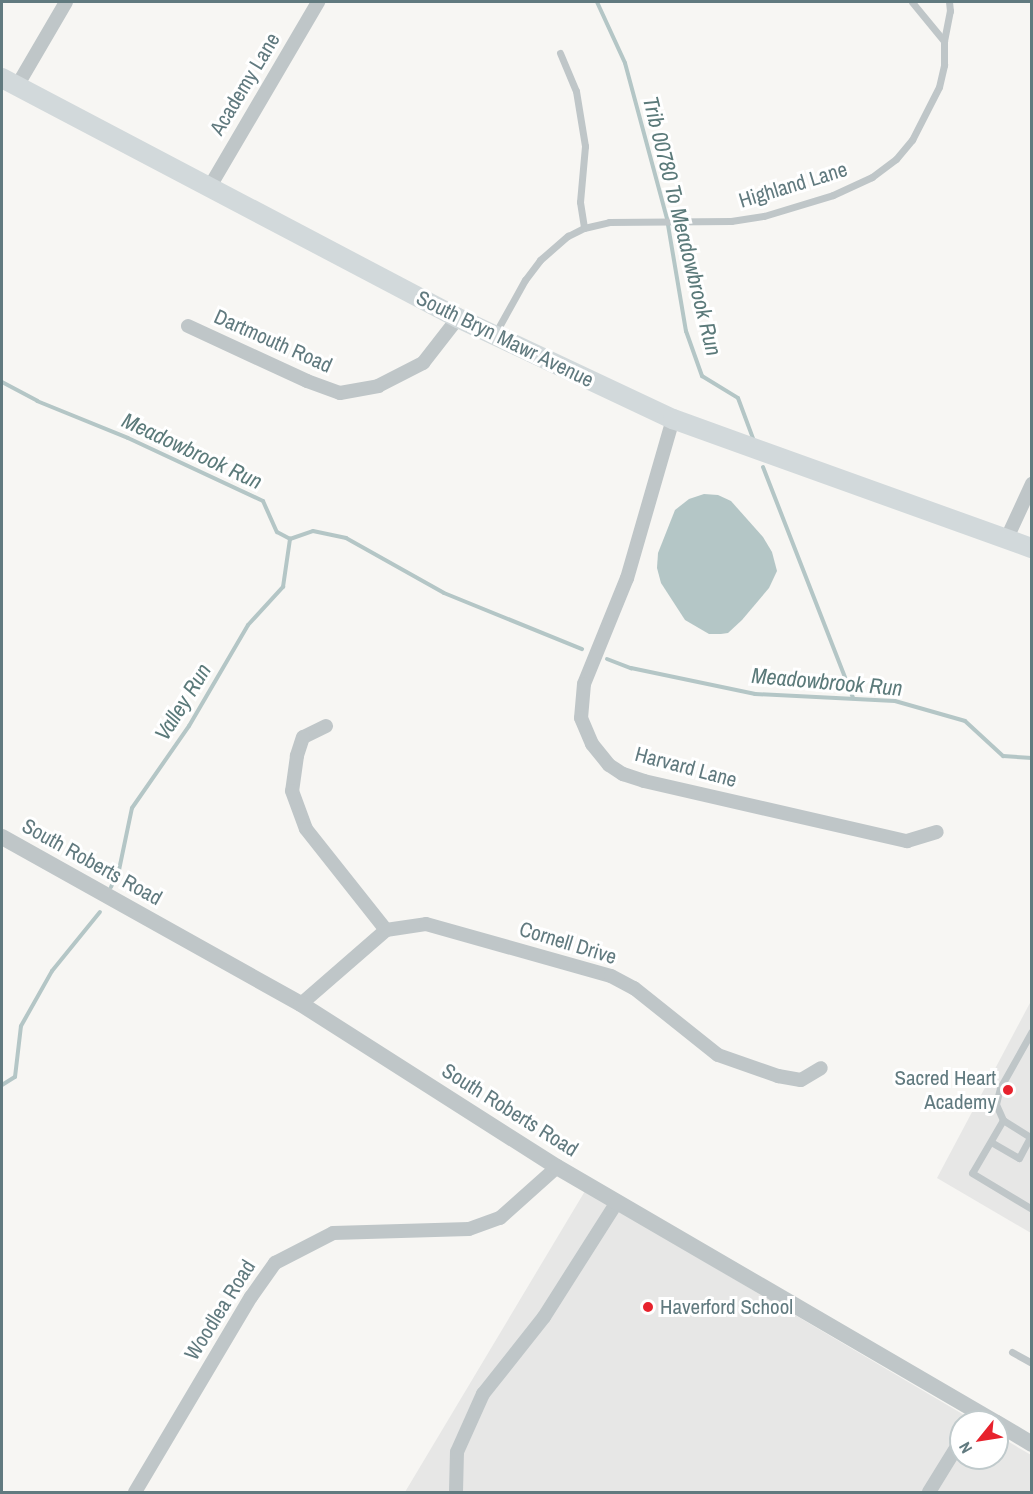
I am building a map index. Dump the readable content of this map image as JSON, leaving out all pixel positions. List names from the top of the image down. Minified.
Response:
{"streets":{"main road":["South Bryn Mawr Avenue"],"street":["Academy Lane","Dartmouth Road","Harvard Lane","South Roberts Road","Cornell Drive","Woodlea Road"],"lane":["Highland Lane"]},"crossings":[["Academy Lane","South Bryn Mawr Avenue"],["Highland Lane","South Bryn Mawr Avenue"],["South Bryn Mawr Avenue","Dartmouth Road"],["South Bryn Mawr Avenue","Harvard Lane"],["South Roberts Road","Woodlea Road"]],"water":["Trib 00780 To Meadowbrook Run","Meadowbrook Run","Valley Run"],"places":["Sacred Heart Academy","Haverford School"],"north":"bottom left"}
